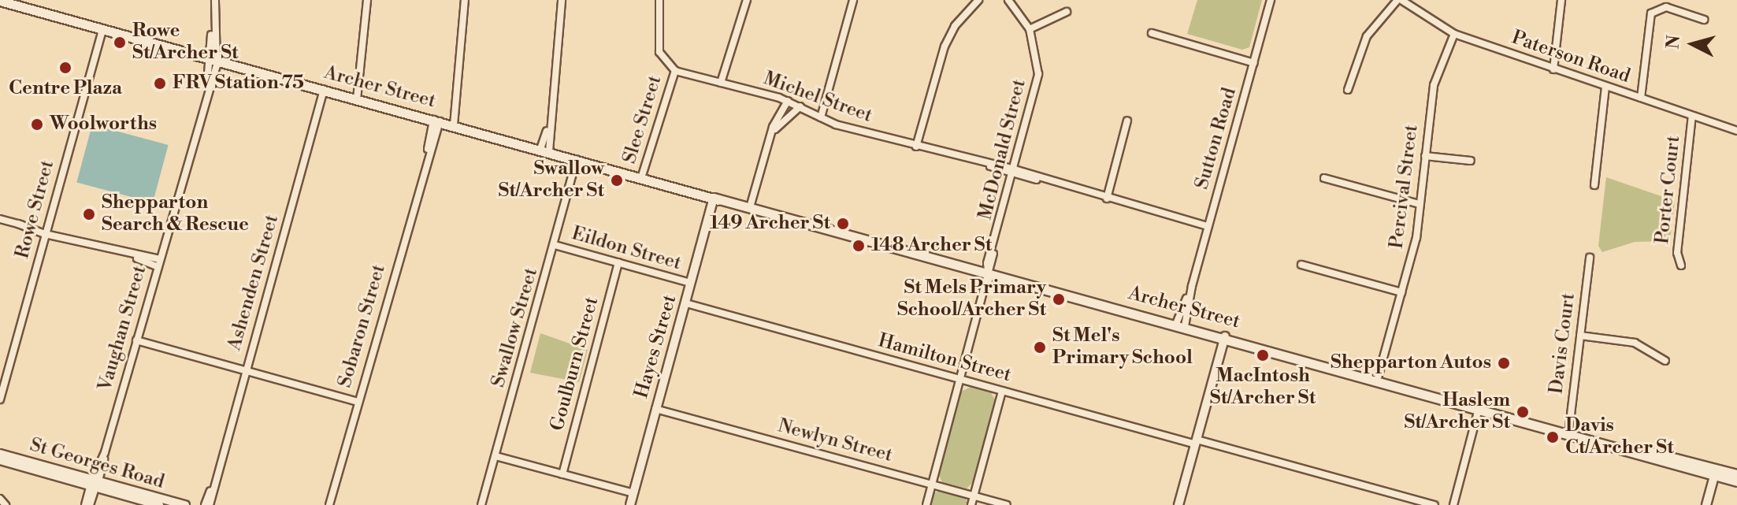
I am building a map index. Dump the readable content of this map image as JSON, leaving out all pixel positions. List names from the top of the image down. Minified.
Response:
{"streets":{"main road":["Archer Street"],"street":["Paterson Road","Michel Street","Slee Street","Sutton Road","McDonald Street","Percival Street","Porter Court","Rowe Street","Eildon Street","Ashenden Street","Sobaron Street","Swallow Street","Vaughan Street","Davis Court","Hayes Street","Hamilton Street","Goulburn Street","Newlyn Street","St Georges Road"]},"crossings":[["Paterson Road","Percival Street"],["Paterson Road","Porter Court"],["Archer Street","Slee Street"],["Archer Street","Sutton Road"],["Archer Street","McDonald Street"],["Archer Street","Percival Street"],["Archer Street","Rowe Street"],["Archer Street","Ashenden Street"],["Archer Street","Sobaron Street"],["Archer Street","Swallow Street"],["Archer Street","Vaughan Street"],["Archer Street","Davis Court"],["Archer Street","Hayes Street"],["Michel Street","Slee Street"],["Michel Street","Sutton Road"],["Michel Street","McDonald Street"],["McDonald Street","Hamilton Street"],["McDonald Street","Newlyn Street"],["Eildon Street","Swallow Street"],["Eildon Street","Hayes Street"],["Eildon Street","Goulburn Street"],["Vaughan Street","St Georges Road"],["Hayes Street","Hamilton Street"],["Hayes Street","Newlyn Street"]],"places":["Rowe St/Archer St","Centre Plaza","FRV Station 75","Woolworths","Swallow St/Archer St","Shepparton Search & Rescue","149 Archer St","148 Archer St","St Mels Primary School/Archer St","St Mel's Primary School","MacIntosh St/Archer St","Shepparton Autos","Haslem St/Archer St","Davis Ct/Archer St"],"north":"left"}
